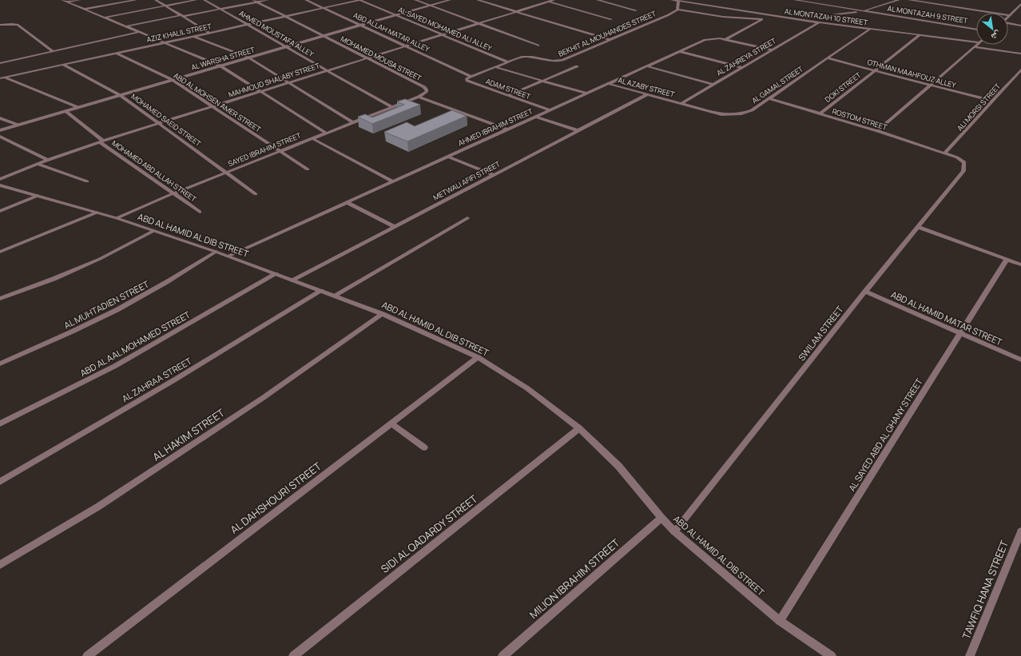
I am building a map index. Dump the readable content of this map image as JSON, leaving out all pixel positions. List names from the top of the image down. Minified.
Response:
{"streets":{"street":["AL MONTAZAH 9 STREET","AL MONTAZAH 10 STREET","AL SAYED MOHAMED ALI ALLEY","ABD ALLAH MATAR ALLEY","AZIZ KHALIL STREET","AHMED MOUSTAFA ALLEY","BEKHIT AL MOUHANDES STREET","AL ZAHREYA STREET","AL WARSHA STREET","MOHAMED MOUSA STREET","OTHMAN MAAHFOUZ ALLEY","MAHMOUD SHALABY STREET","AL GAMAL STREET","AL AZABY STREET","DOKI STREET","ADAM STREET","ABD AL MOHSEN AMER STREET","ALI MORSI STREET","ROSTOM STREET","MOHAMED SAEID STREET","AHMED IBRAHIM STREET","SAYED IBRAHIM STREET","MOHAMED ABD ALLAH STREET","METWALI AFIFI STREET","ABD AL HAMID AL DIB STREET","AL MUHTADIEN STREET","ABD AL HAMID MATAR STREET","SWILAM STREET","ABD AL AAL MOHAMED STREET","AL ZAHRAA STREET","AL HAKIM STREET","AL SAYED ABD AL GHANY STREET","AL DAHSHOURI STREET","SIDI AL QADARDY STREET","MILION IBRAHIM STREET","TAWFIQ HANA STREET"]},"crossings":[["AL MONTAZAH 10 STREET","AL ZAHREYA STREET"],["AL MONTAZAH 10 STREET","AL GAMAL STREET"],["AL MONTAZAH 10 STREET","DOKI STREET"],["AL SAYED MOHAMED ALI ALLEY","AZIZ KHALIL STREET"],["AL SAYED MOHAMED ALI ALLEY","BEKHIT AL MOUHANDES STREET"],["AL SAYED MOHAMED ALI ALLEY","AL WARSHA STREET"],["AL SAYED MOHAMED ALI ALLEY","MAHMOUD SHALABY STREET"],["ABD ALLAH MATAR ALLEY","AZIZ KHALIL STREET"],["ABD ALLAH MATAR ALLEY","AL WARSHA STREET"],["ABD ALLAH MATAR ALLEY","MAHMOUD SHALABY STREET"],["ABD ALLAH MATAR ALLEY","ADAM STREET"],["AZIZ KHALIL STREET","AHMED MOUSTAFA ALLEY"],["AZIZ KHALIL STREET","MOHAMED MOUSA STREET"],["AZIZ KHALIL STREET","ABD AL MOHSEN AMER STREET"],["AZIZ KHALIL STREET","MOHAMED SAEID STREET"],["AHMED MOUSTAFA ALLEY","AL WARSHA STREET"],["AHMED MOUSTAFA ALLEY","MAHMOUD SHALABY STREET"],["AHMED MOUSTAFA ALLEY","SAYED IBRAHIM STREET"],["AL ZAHREYA STREET","AL GAMAL STREET"],["AL ZAHREYA STREET","AL AZABY STREET"],["AL ZAHREYA STREET","AHMED IBRAHIM STREET"],["AL WARSHA STREET","MOHAMED MOUSA STREET"],["AL WARSHA STREET","ABD AL MOHSEN AMER STREET"],["AL WARSHA STREET","MOHAMED SAEID STREET"],["AL WARSHA STREET","MOHAMED ABD ALLAH STREET"],["MOHAMED MOUSA STREET","MAHMOUD SHALABY STREET"],["MOHAMED MOUSA STREET","SAYED IBRAHIM STREET"],["OTHMAN MAAHFOUZ ALLEY","AL GAMAL STREET"],["OTHMAN MAAHFOUZ ALLEY","DOKI STREET"],["OTHMAN MAAHFOUZ ALLEY","ALI MORSI STREET"],["MAHMOUD SHALABY STREET","ABD AL MOHSEN AMER STREET"],["MAHMOUD SHALABY STREET","MOHAMED SAEID STREET"],["MAHMOUD SHALABY STREET","MOHAMED ABD ALLAH STREET"],["AL GAMAL STREET","AL AZABY STREET"],["AL GAMAL STREET","ROSTOM STREET"],["AL AZABY STREET","AHMED IBRAHIM STREET"],["AL AZABY STREET","METWALI AFIFI STREET"],["DOKI STREET","ROSTOM STREET"],["ADAM STREET","AHMED IBRAHIM STREET"],["ABD AL MOHSEN AMER STREET","SAYED IBRAHIM STREET"],["ALI MORSI STREET","ROSTOM STREET"],["ALI MORSI STREET","SWILAM STREET"],["ROSTOM STREET","SWILAM STREET"],["MOHAMED SAEID STREET","SAYED IBRAHIM STREET"],["AHMED IBRAHIM STREET","ABD AL HAMID AL DIB STREET"],["SAYED IBRAHIM STREET","MOHAMED ABD ALLAH STREET"],["SAYED IBRAHIM STREET","ABD AL HAMID AL DIB STREET"],["METWALI AFIFI STREET","ABD AL HAMID AL DIB STREET"],["ABD AL HAMID AL DIB STREET","AL MUHTADIEN STREET"],["ABD AL HAMID AL DIB STREET","SWILAM STREET"],["ABD AL HAMID AL DIB STREET","ABD AL AAL MOHAMED STREET"],["ABD AL HAMID AL DIB STREET","AL ZAHRAA STREET"],["ABD AL HAMID AL DIB STREET","AL HAKIM STREET"],["ABD AL HAMID AL DIB STREET","AL SAYED ABD AL GHANY STREET"],["ABD AL HAMID AL DIB STREET","AL DAHSHOURI STREET"],["ABD AL HAMID AL DIB STREET","SIDI AL QADARDY STREET"],["ABD AL HAMID AL DIB STREET","MILION IBRAHIM STREET"],["ABD AL HAMID MATAR STREET","SWILAM STREET"],["ABD AL HAMID MATAR STREET","AL SAYED ABD AL GHANY STREET"]],"north":"bottom right"}
